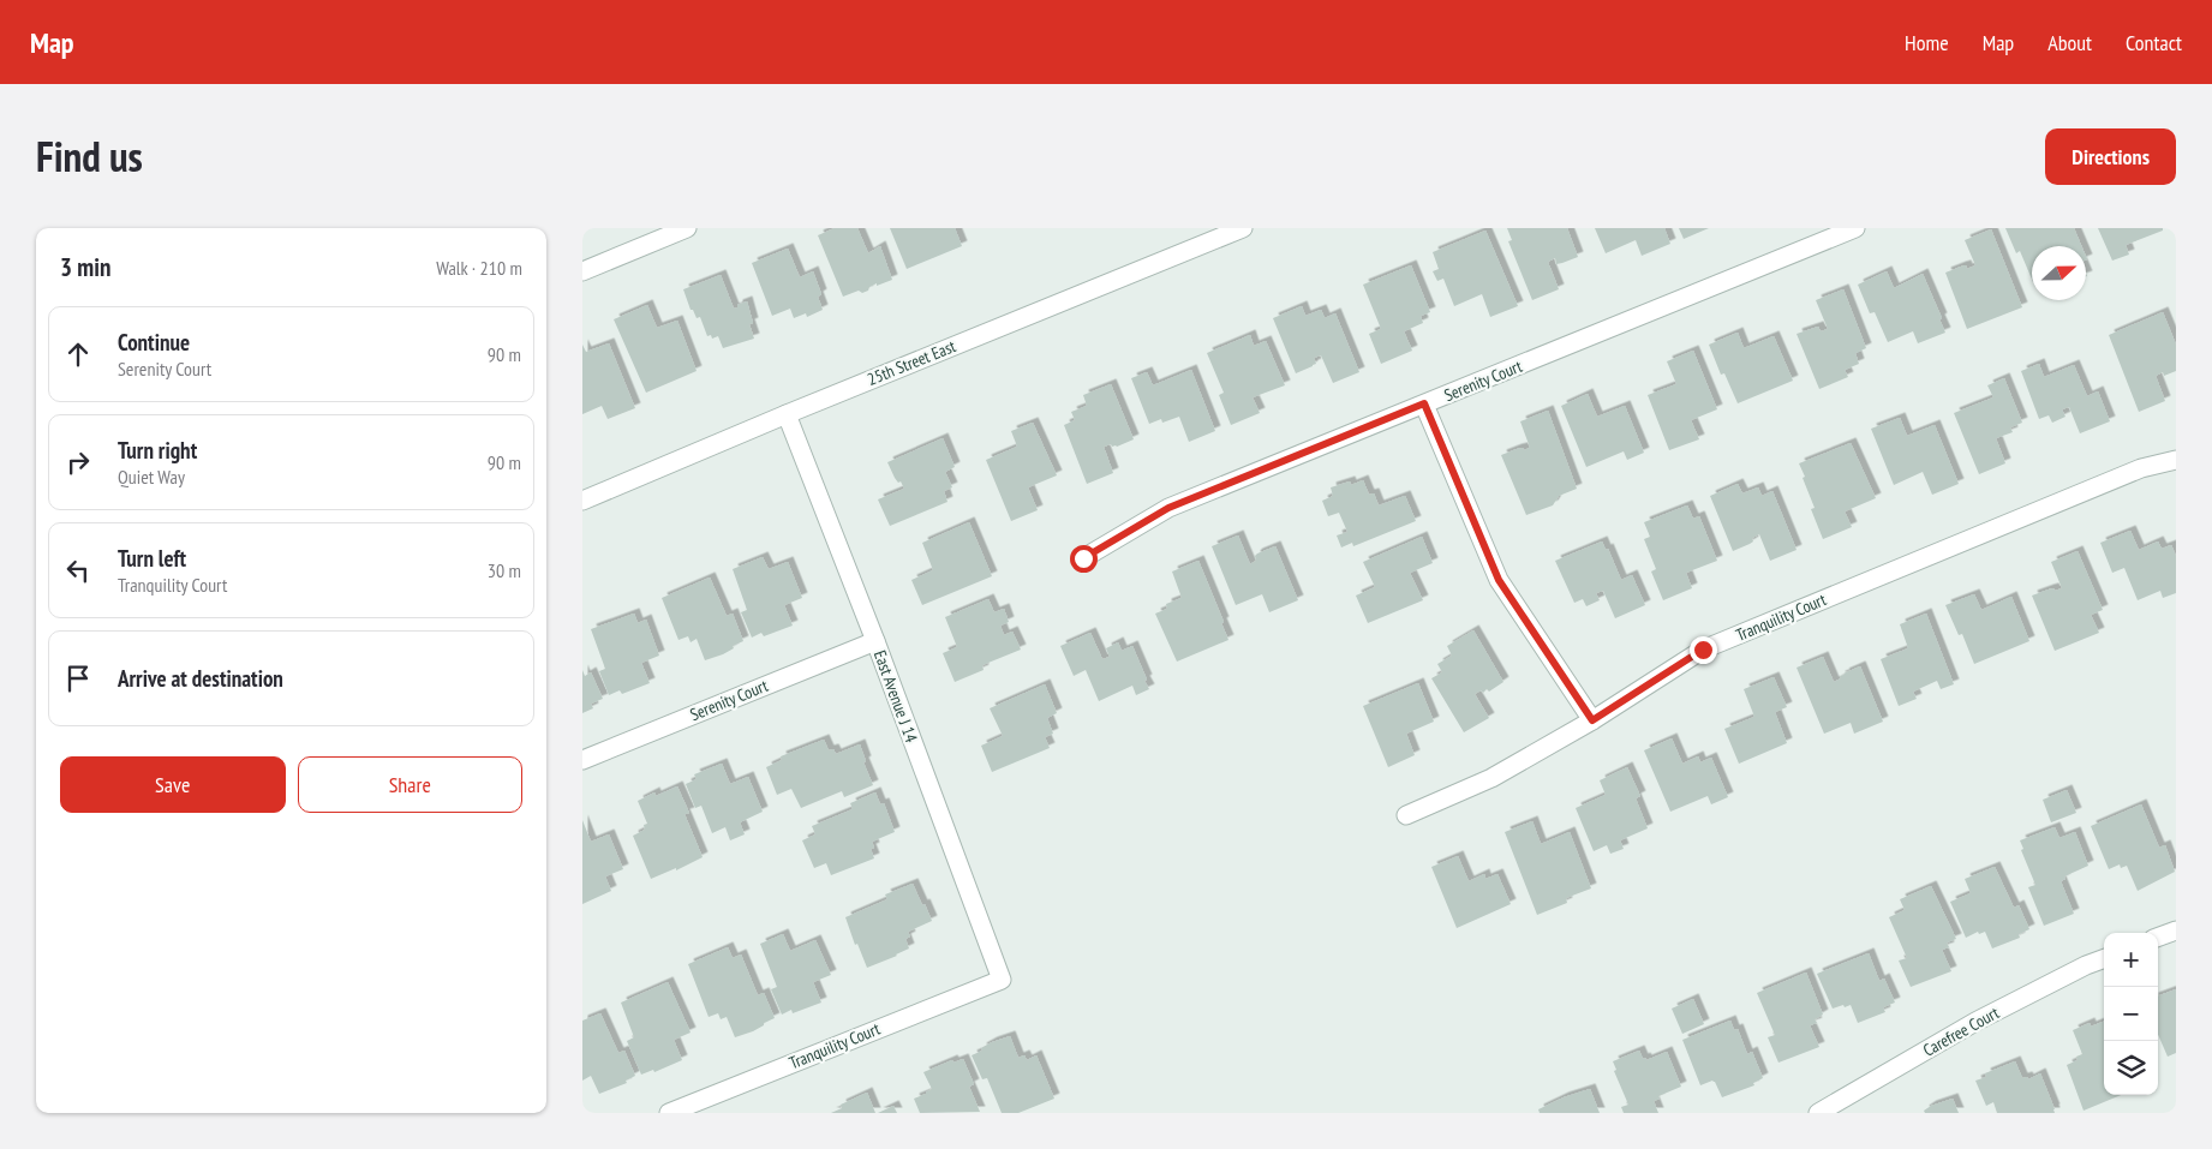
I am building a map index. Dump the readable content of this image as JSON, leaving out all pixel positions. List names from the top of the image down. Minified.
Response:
{"streets":{"street":["25th Street East","Serenity Court","Tranquility Court","East Avenue J 14","Carefree Court"]},"crossings":[["25th Street East","East Avenue J 14"],["Serenity Court","East Avenue J 14"],["Tranquility Court","East Avenue J 14"]],"north":"right","page":{"header":"Map","nav":["Home","Map","About","Contact"],"title":"Find us","buttons":["Directions",["Save","Share"]],"heading":["3 min","Walk · 210 m"],"list":[["Continue","Serenity Court","90 m"],["Turn right","Quiet Way","90 m"],["Turn left","Tranquility Court","30 m"],"Arrive at destination"],"map_buttons":["+","−"]}}
